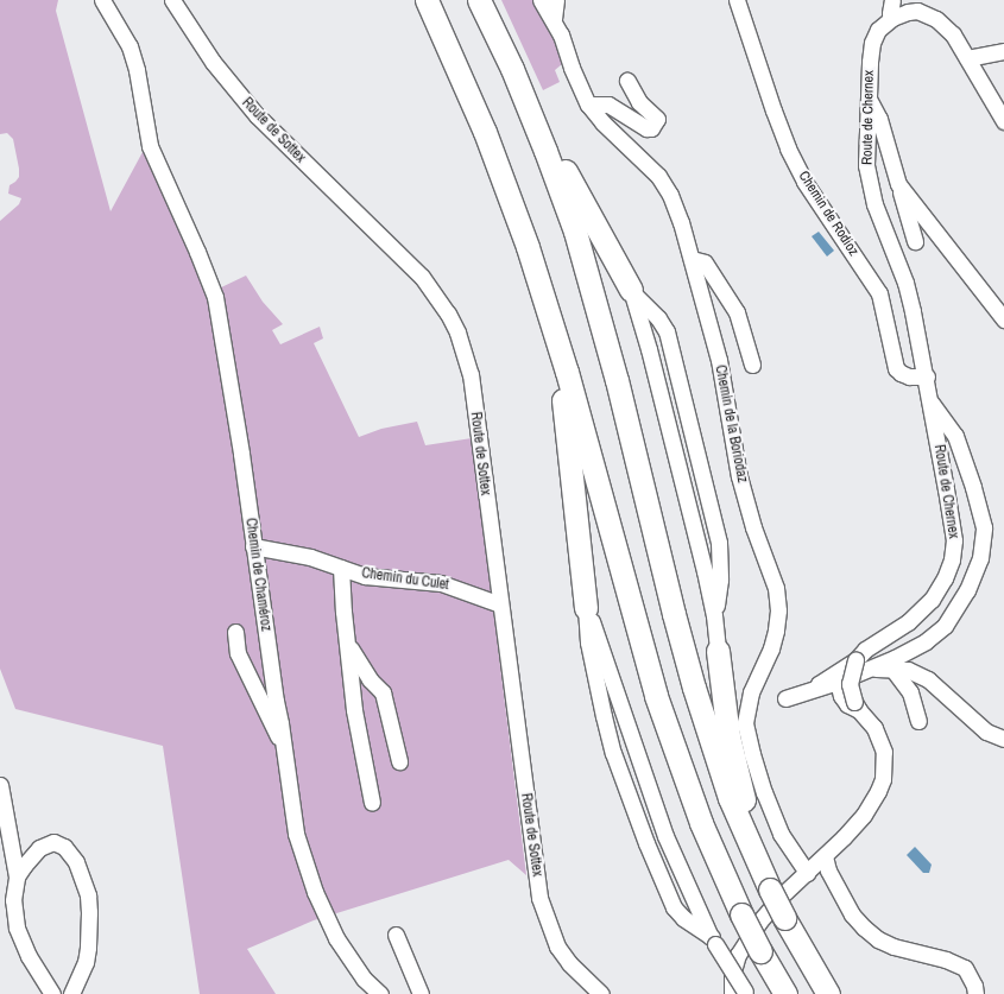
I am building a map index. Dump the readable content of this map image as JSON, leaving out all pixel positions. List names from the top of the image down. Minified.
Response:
{"streets":{"street":["Route de Chernex","Route de Sottex","Chemin de Rodioz","Chemin de la Boriodaz","Chemin de Chaméroz","Chemin du Culet"]},"crossings":[["Route de Chernex","Chemin de Rodioz"],["Route de Sottex","Chemin du Culet"],["Chemin de Chaméroz","Chemin du Culet"]]}
